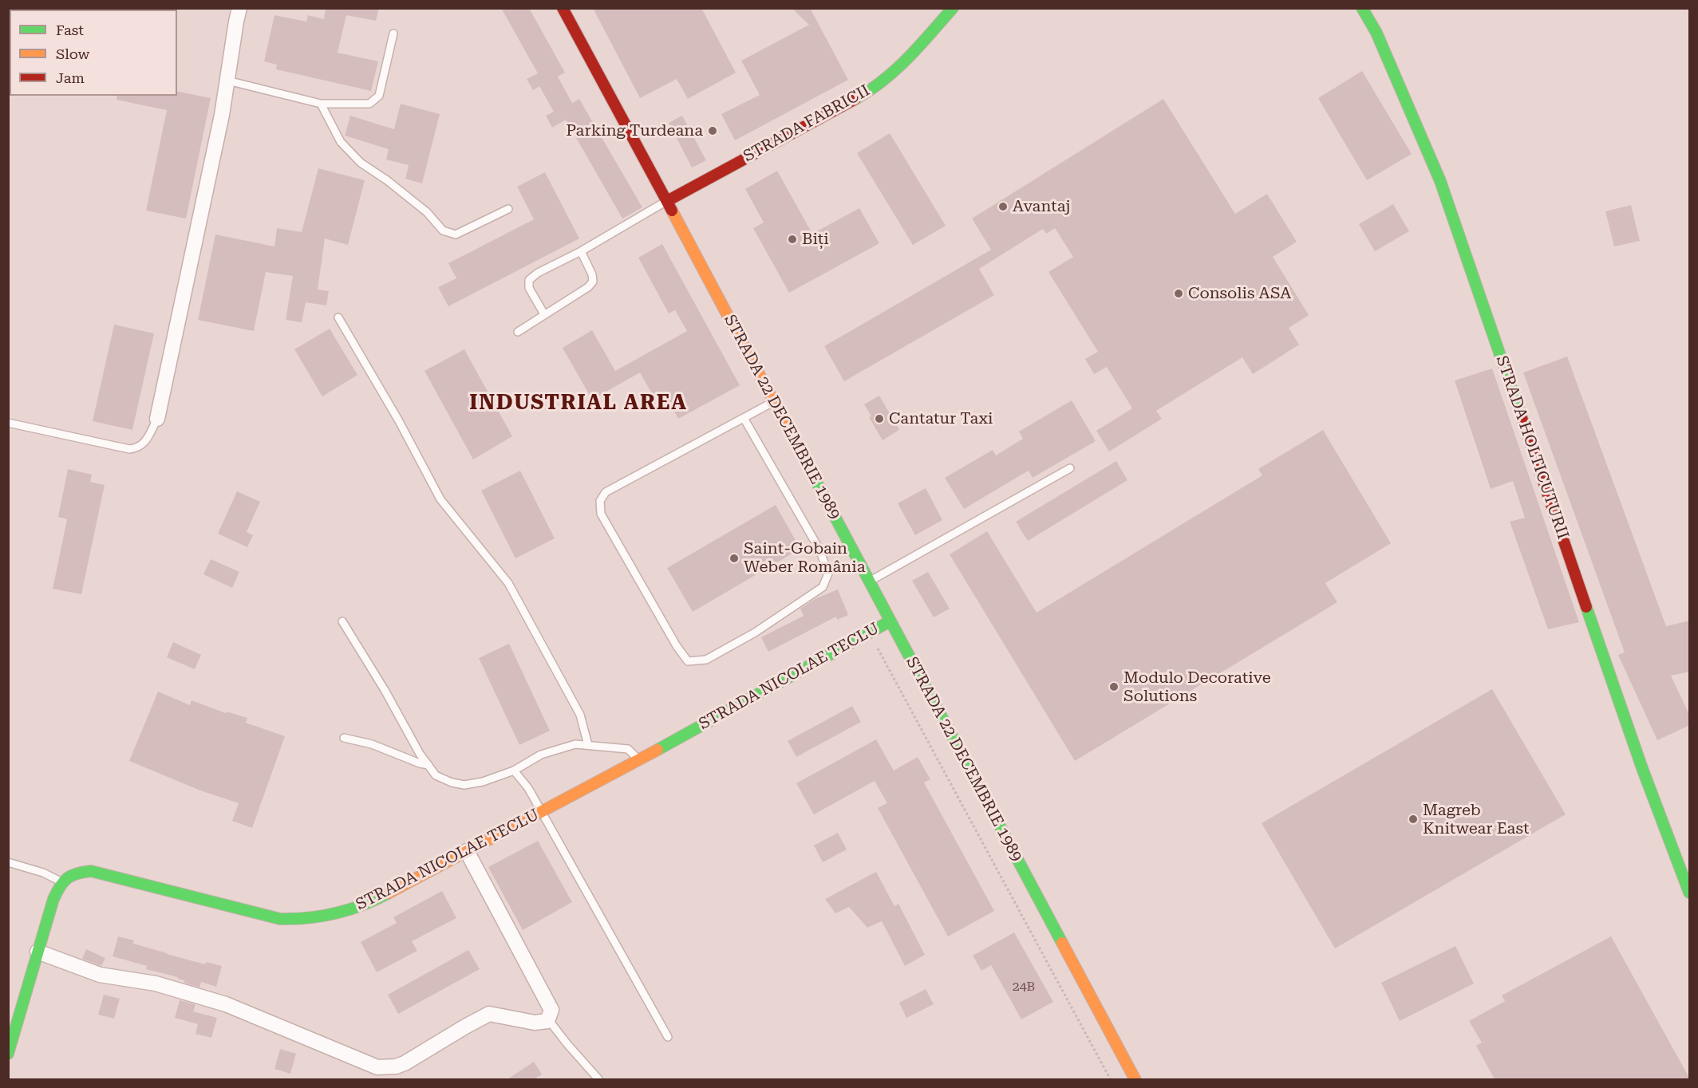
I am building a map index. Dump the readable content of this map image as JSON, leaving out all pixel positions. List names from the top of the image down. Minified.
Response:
{"streets":{"street":["STRADA FABRICII","STRADA 22 DECEMBRIE 1989","STRADA HOLTICUTURII","STRADA NICOLAE TECLU"]},"crossings":[["STRADA FABRICII","STRADA 22 DECEMBRIE 1989"],["STRADA 22 DECEMBRIE 1989","STRADA NICOLAE TECLU"]],"districts":["INDUSTRIAL AREA"],"places":["Parking Turdeana","Avantaj","Biți","Consolis ASA","Cantatur Taxi","Saint-Gobain Weber România","Modulo Decorative Solutions","Magreb Knitwear East"],"house_numbers":["24B"],"legend":["Fast","Slow","Jam"]}
